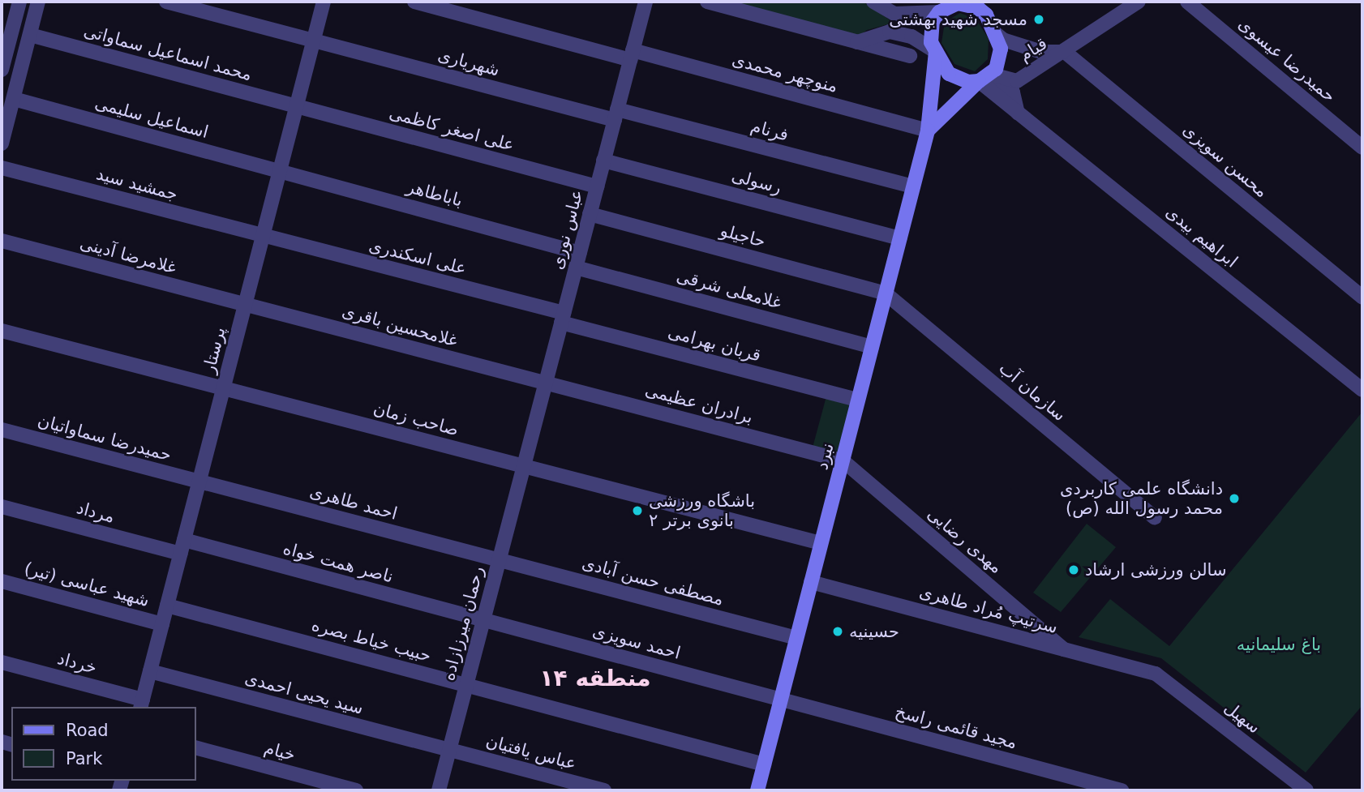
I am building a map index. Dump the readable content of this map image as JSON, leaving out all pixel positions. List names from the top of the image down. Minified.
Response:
{"streets":{"main road":["نبرد"],"street":["قیام","محمد اسماعیل سماواتی","حمیدرضا عیسوی","شهریاری","منوچهر محمدی","اسماعیل سلیمی","علی اصغر کاظمی","فرنام","محسن سویزی","رسولى","جمشید سید","باباطاهر","عباس نوری","حاجیلو","ابراهیم بیدی","غلامرضا آدینی","علی اسکندری","غلامعلی شرقی","غلامحسین باقری","قربان بهرامی","پرستار","سازمان آب","برادران عظیمی","صاحب زمان","حمیدرضا سماواتیان","احمد طاهری","مرداد","مهدی رضایی","ناصر همت خواه","مصطفی حسن آبادی","شهید عباسی (تیر)","سرتیپ مُراد طاهری","رحمان میرزازاده","حبیب خیاط بصره","احمد سویزی","خرداد","سید یحیی احمدی","سهیل","مجید قائمی راسخ","خیام","عباس یافتیان"]},"crossings":[["قیام","محسن سویزی"],["قیام","ابراهیم بیدی"],["قیام","نبرد"],["محمد اسماعیل سماواتی","علی اصغر کاظمی"],["محمد اسماعیل سماواتی","پرستار"],["شهریاری","فرنام"],["شهریاری","عباس نوری"],["شهریاری","پرستار"],["منوچهر محمدی","عباس نوری"],["منوچهر محمدی","نبرد"],["اسماعیل سلیمی","باباطاهر"],["اسماعیل سلیمی","پرستار"],["علی اصغر کاظمی","عباس نوری"],["علی اصغر کاظمی","پرستار"],["فرنام","عباس نوری"],["فرنام","نبرد"],["رسولى","عباس نوری"],["رسولى","نبرد"],["جمشید سید","علی اسکندری"],["جمشید سید","پرستار"],["باباطاهر","عباس نوری"],["باباطاهر","پرستار"],["عباس نوری","حاجیلو"],["عباس نوری","علی اسکندری"],["عباس نوری","غلامعلی شرقی"],["عباس نوری","غلامحسین باقری"],["عباس نوری","قربان بهرامی"],["عباس نوری","برادران عظیمی"],["عباس نوری","صاحب زمان"],["عباس نوری","رحمان میرزازاده"],["حاجیلو","سازمان آب"],["حاجیلو","نبرد"],["ابراهیم بیدی","نبرد"],["غلامرضا آدینی","غلامحسین باقری"],["غلامرضا آدینی","پرستار"],["علی اسکندری","قربان بهرامی"],["علی اسکندری","پرستار"],["غلامعلی شرقی","نبرد"],["غلامحسین باقری","پرستار"],["غلامحسین باقری","برادران عظیمی"],["قربان بهرامی","نبرد"],["پرستار","صاحب زمان"],["پرستار","حمیدرضا سماواتیان"],["پرستار","احمد طاهری"],["پرستار","مرداد"],["پرستار","ناصر همت خواه"],["پرستار","شهید عباسی (تیر)"],["پرستار","حبیب خیاط بصره"],["پرستار","خرداد"],["پرستار","سید یحیی احمدی"],["سازمان آب","نبرد"],["برادران عظیمی","نبرد"],["برادران عظیمی","مهدی رضایی"],["صاحب زمان","نبرد"],["صاحب زمان","رحمان میرزازاده"],["حمیدرضا سماواتیان","احمد طاهری"],["نبرد","مهدی رضایی"],["نبرد","مصطفی حسن آبادی"],["نبرد","سرتیپ مُراد طاهری"],["نبرد","حبیب خیاط بصره"],["نبرد","احمد سویزی"],["نبرد","مجید قائمی راسخ"],["احمد طاهری","مصطفی حسن آبادی"],["احمد طاهری","رحمان میرزازاده"],["مرداد","ناصر همت خواه"],["مهدی رضایی","سرتیپ مُراد طاهری"],["ناصر همت خواه","رحمان میرزازاده"],["ناصر همت خواه","احمد سویزی"],["مصطفی حسن آبادی","رحمان میرزازاده"],["سرتیپ مُراد طاهری","سهیل"],["رحمان میرزازاده","حبیب خیاط بصره"],["رحمان میرزازاده","احمد سویزی"],["رحمان میرزازاده","سید یحیی احمدی"],["رحمان میرزازاده","عباس یافتیان"],["احمد سویزی","مجید قائمی راسخ"],["سید یحیی احمدی","عباس یافتیان"]],"districts":["منطقه ۱۴"],"parks":["باغ سلیمانیه"],"places":["مسجد شهید بهشتی","دانشگاه علمی کاربردی محمد رسول الله (ص)","باشگاه ورزشی بانوی برتر ۲","سالن ورزشی ارشاد","حسینیه"],"legend":["Road","Park"]}
